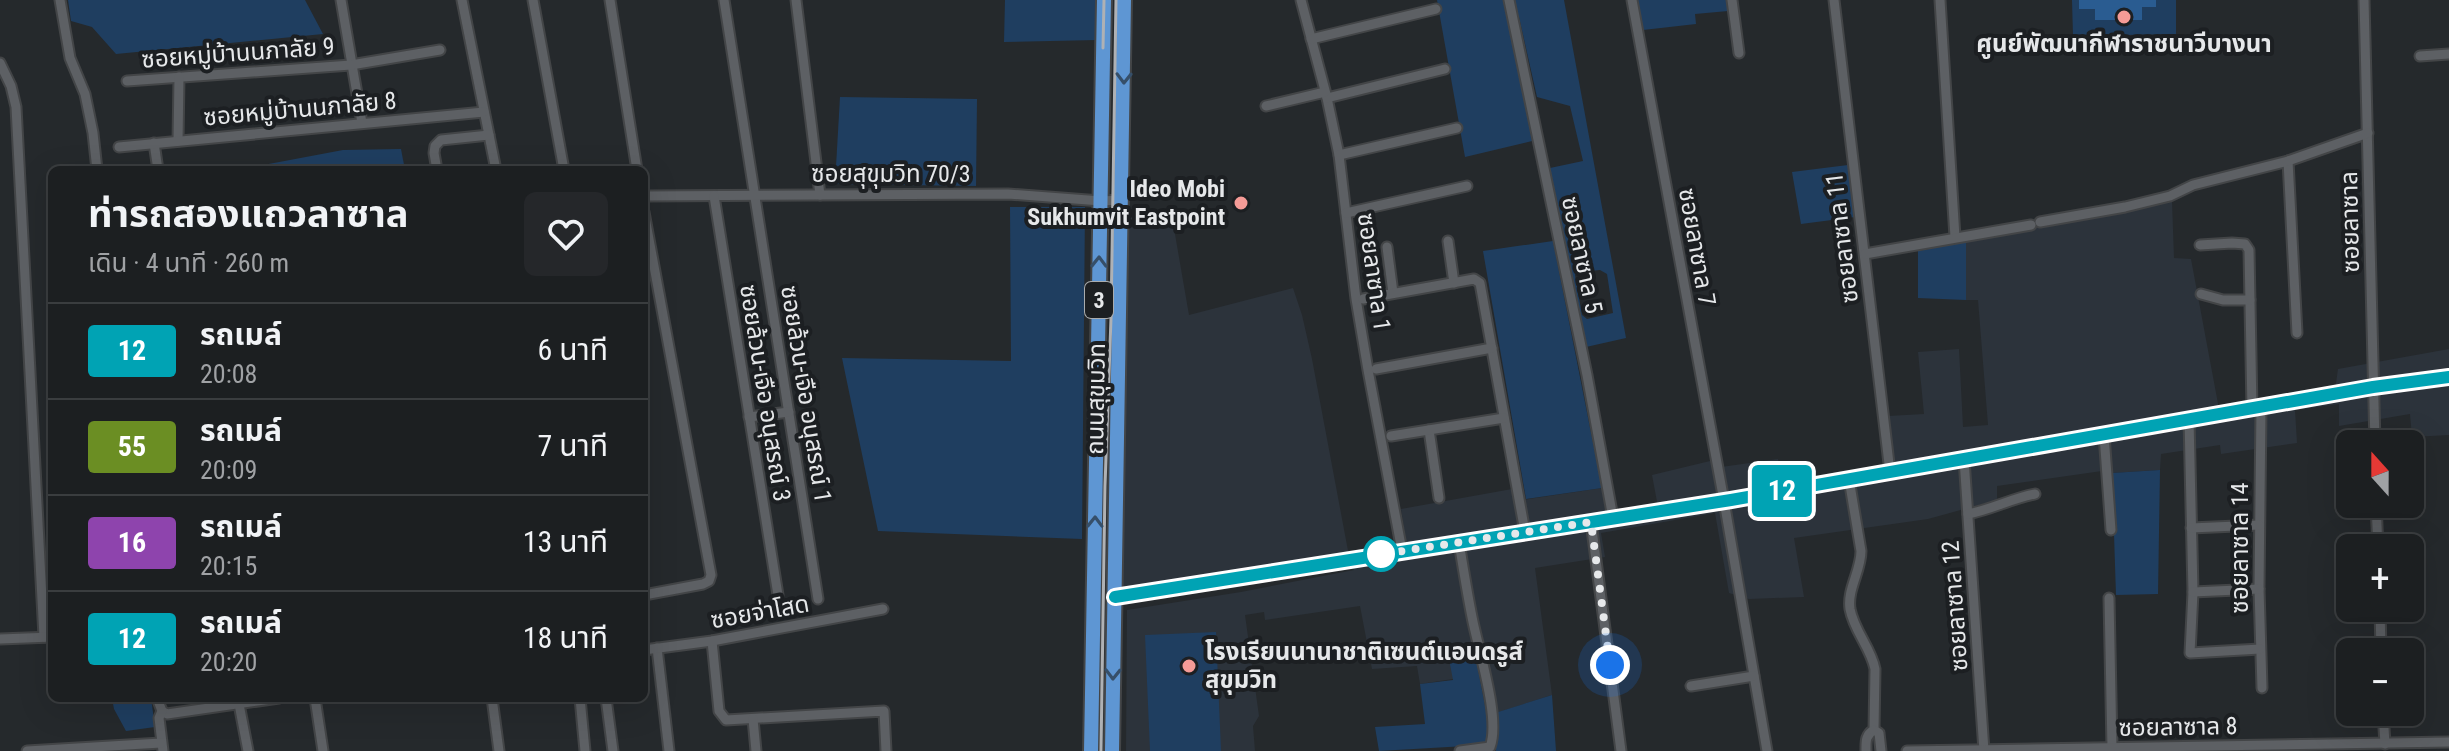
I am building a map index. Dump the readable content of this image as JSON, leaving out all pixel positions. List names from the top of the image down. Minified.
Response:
{"streets":{"highway":["3","ถนนสุขุมวิท"],"street":["ซอยหมู่บ้านนภาลัย 9","ซอยหมู่บ้านนภาลัย 8","ซอยสุขุมวิท 70/3","ซอยลาซาล","ซอยลาซาล 11","ซอยลาซาล 7","ซอยลาซาล 5","ซอยลาซาล 1","ซอยล้วน-เจือ อนุสรณ์ 3","ซอยล้วน-เจือ อนุสรณ์ 1","ซอยลาซาล 14","ซอยลาซาล 12","ซอยจ่าโสด","ซอยลาซาล 8"]},"crossings":[["ซอยสุขุมวิท 70/3","ซอยล้วน-เจือ อนุสรณ์ 3"],["ซอยสุขุมวิท 70/3","ซอยล้วน-เจือ อนุสรณ์ 1"],["ซอยสุขุมวิท 70/3","ถนนสุขุมวิท"],["ซอยลาซาล 12","ซอยลาซาล 8"]],"places":["ศูนย์พัฒนากีฬาราชนาวีบางนา","Ideo Mobi Sukhumvit Eastpoint","โรงเรียนนานาชาติเซนต์แอนดรูส์ สุขุมวิท"],"lines":["bus line 12"],"north":"top","page":{"on_map":"12","heading":["ท่ารถสองแถวลาซาล","เดิน · 4 นาที · 260 m"],"list":[{"mark":"12","name":"รถเมล์","note":"20:08","value":"6 นาที"},{"mark":"55","name":"รถเมล์","note":"20:09","value":"7 นาที"},{"mark":"16","name":"รถเมล์","note":"20:15","value":"13 นาที"},{"mark":"12","name":"รถเมล์","note":"20:20","value":"18 นาที"}],"map_buttons":["+","−"]}}
